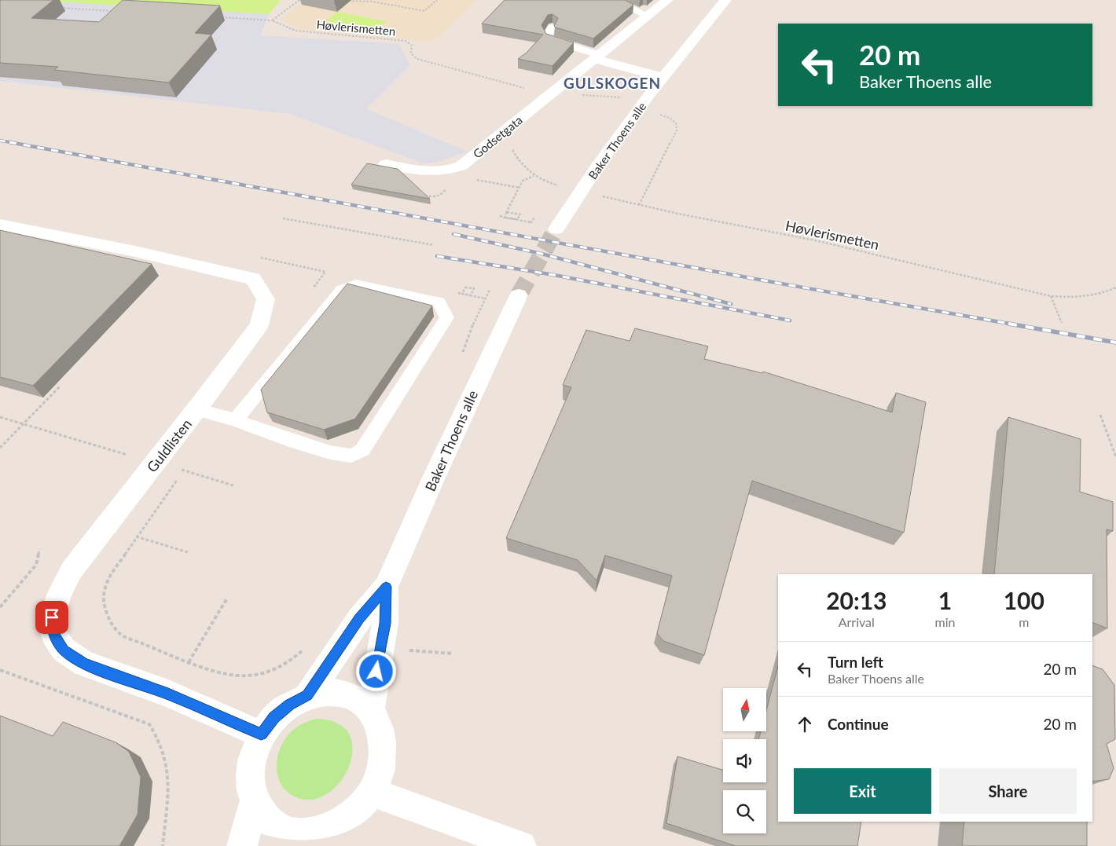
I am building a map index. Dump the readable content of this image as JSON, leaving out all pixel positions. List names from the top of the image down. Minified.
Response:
{"streets":{"street":["Godsetgata","Baker Thoens alle","Guldlisten"],"path":["Høvlerismetten"]},"crossings":[["Baker Thoens alle","Guldlisten"]],"districts":["GULSKOGEN"],"north":"top","page":{"turn":["20 m","Baker Thoens alle"],"eta":["20:13","Arrival","1","min","100","m"],"list":[{"name":"Turn left","note":"Baker Thoens alle","value":"20 m"},{"name":"Continue","value":"20 m"}],"buttons":["Exit","Share"]}}
